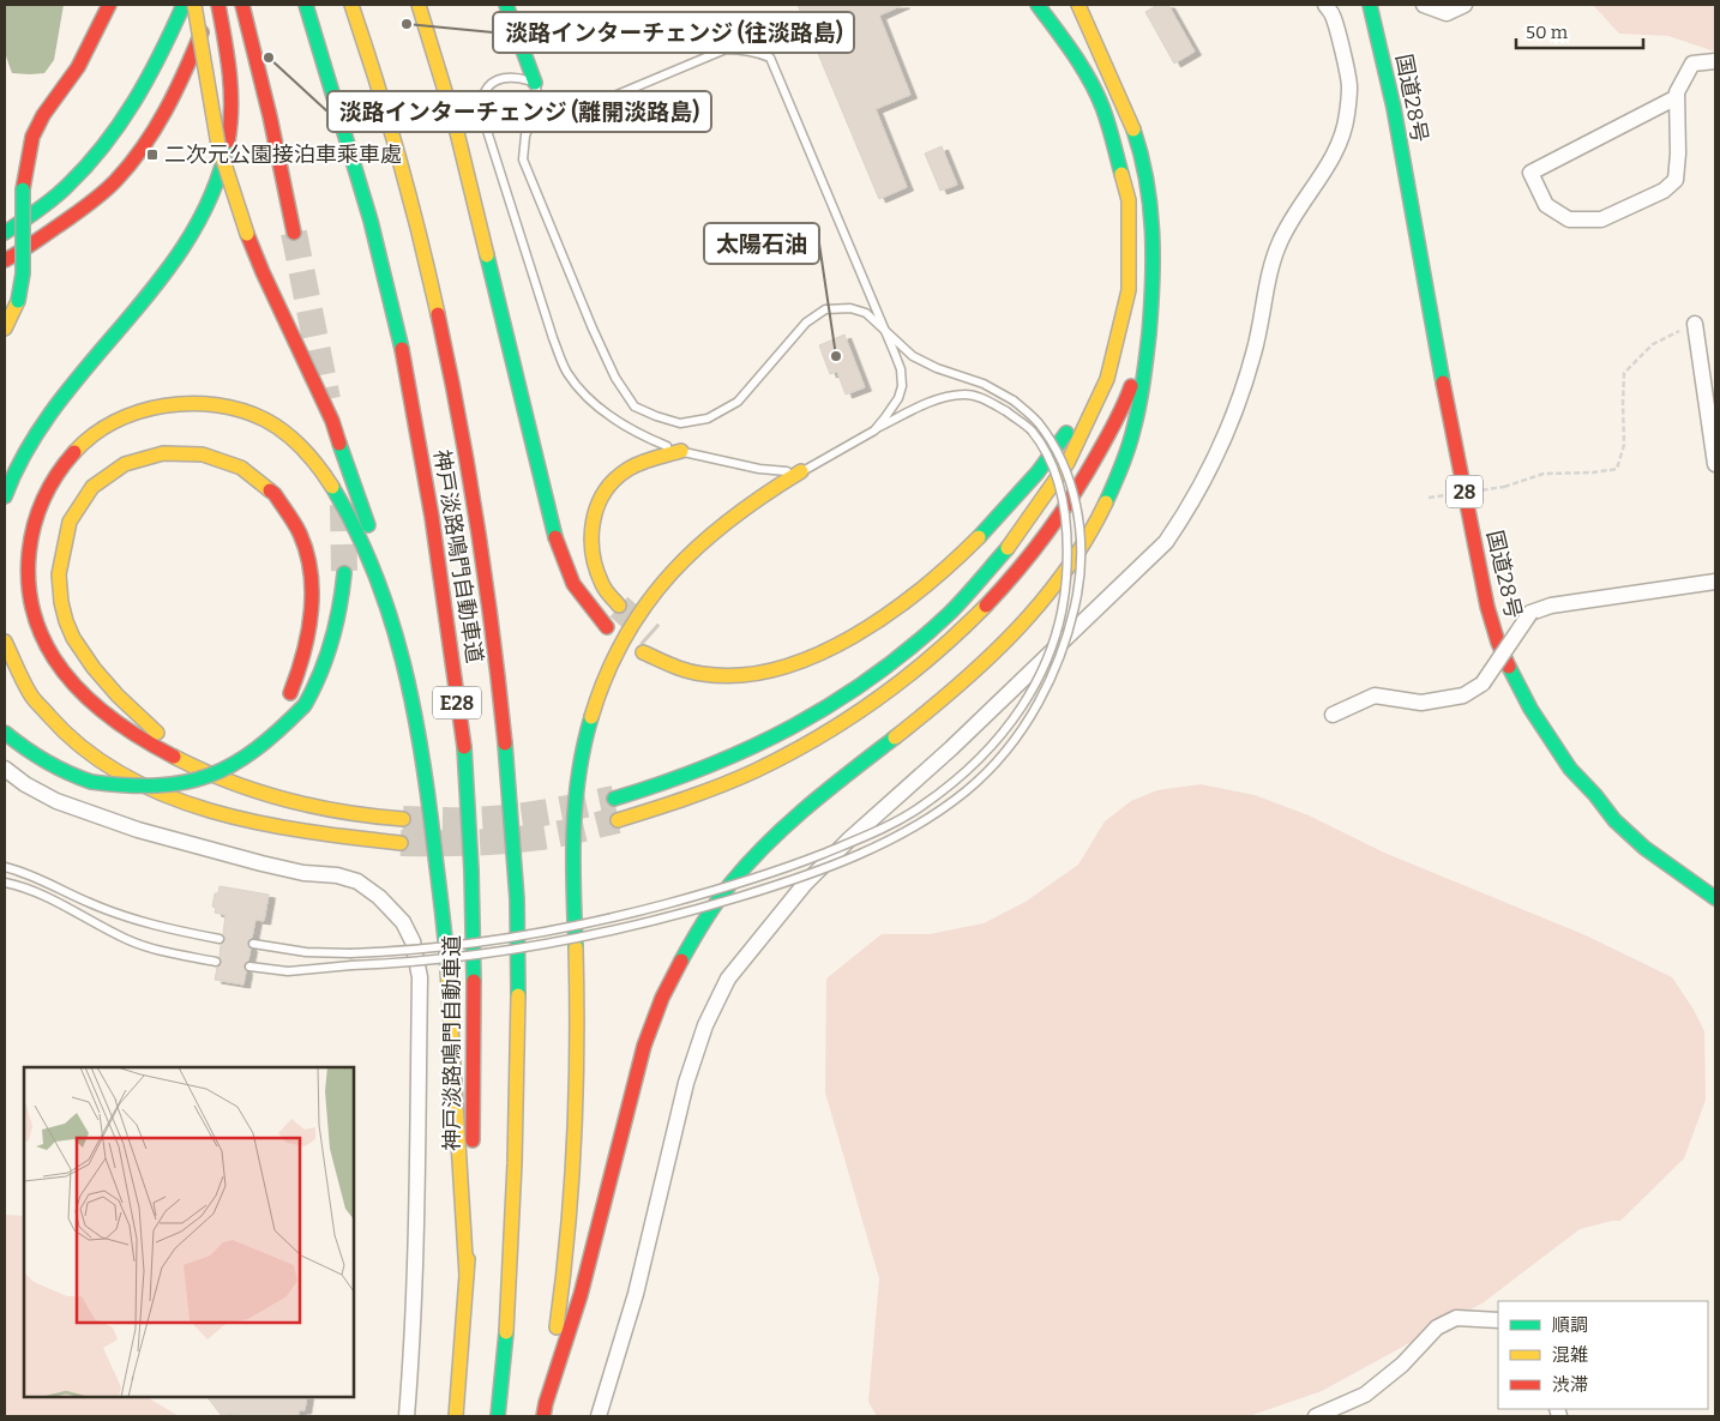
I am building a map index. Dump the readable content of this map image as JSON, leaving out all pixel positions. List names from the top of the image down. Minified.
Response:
{"streets":{"main road":["国道28号","28","神戸淡路鳴門自動車道","E28"]},"places":{"other":["淡路インターチェンジ (往淡路島)","淡路インターチェンジ (離開淡路島)","太陽石油"],"transit":["二次元公園接泊車乘車處"]},"legend":["順調","混雑","渋滞"],"scale_bar":"50 m"}
